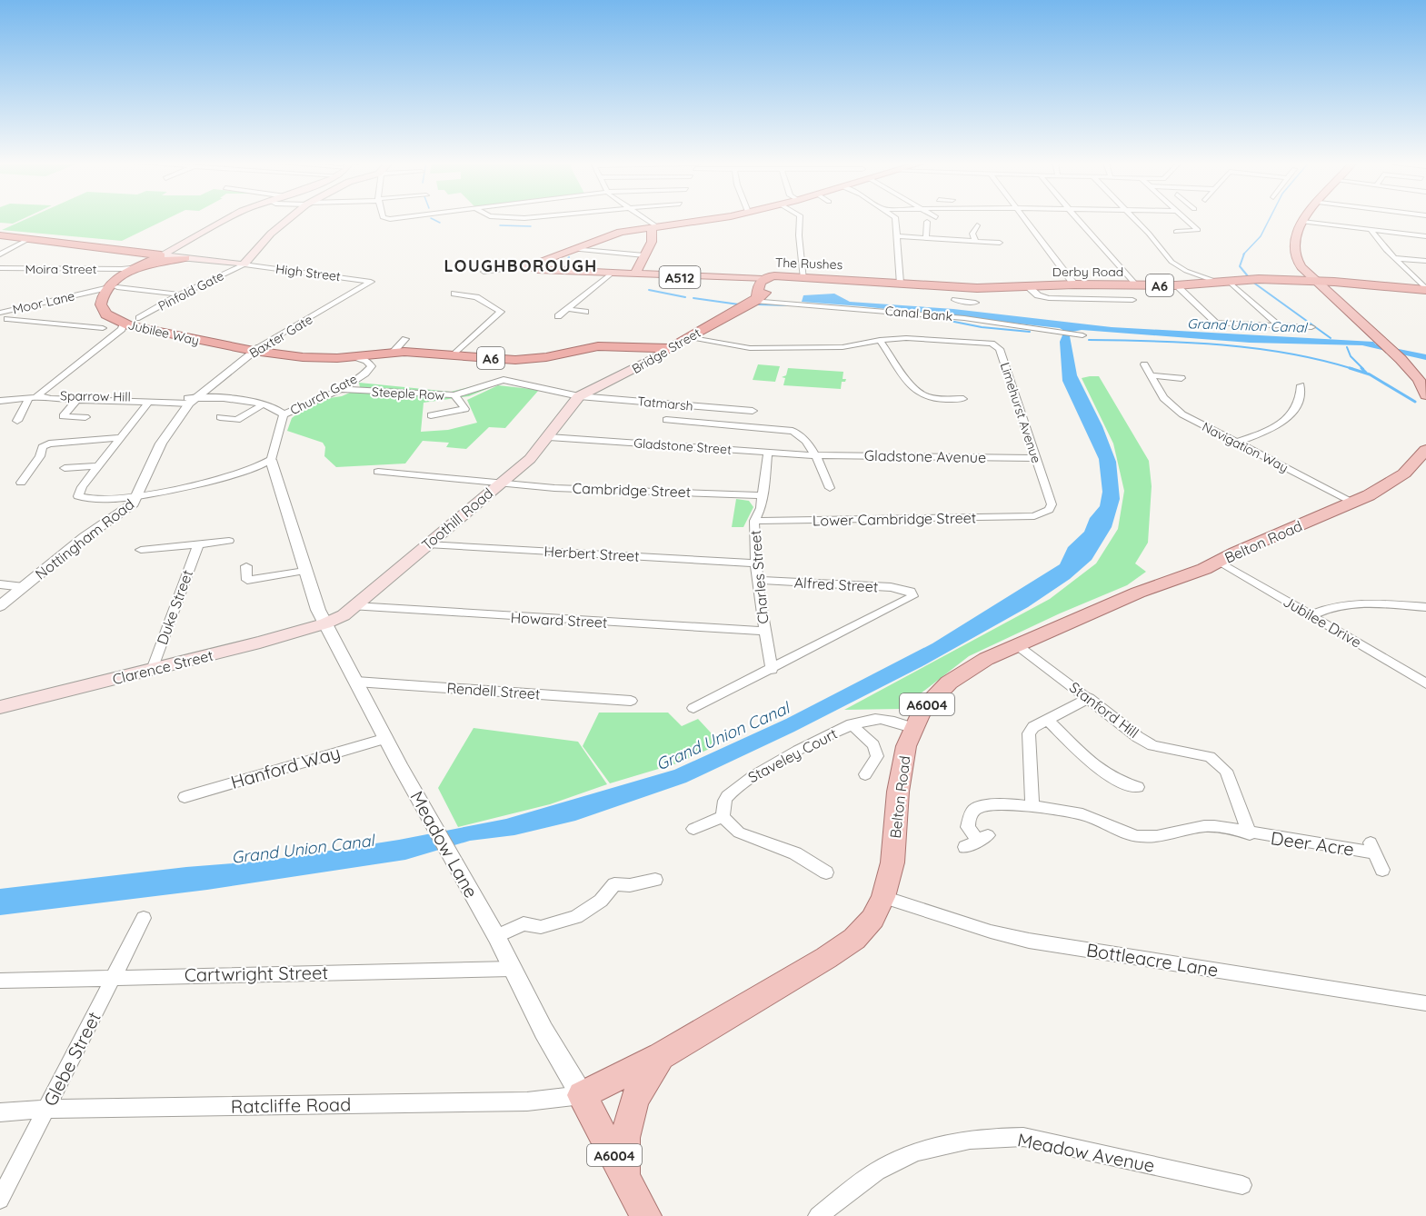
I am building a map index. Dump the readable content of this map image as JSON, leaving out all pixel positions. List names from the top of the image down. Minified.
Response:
{"streets":{"highway":["The Rushes","Derby Road","A6","Jubilee Way","Bridge Street"],"main road":["A512","Toothill Road","Belton Road","Clarence Street","A6004","Meadow Lane"],"street":["Moira Street","High Street","Pinfold Gate","Moor Lane","Canal Bank","Baxter Gate","Steeple Row","Church Gate","Sparrow Hill","Tatmarsh","Limehurst Avenue","Gladstone Street","Navigation Way","Gladstone Avenue","Cambridge Street","Lower Cambridge Street","Nottingham Road","Herbert Street","Charles Street","Alfred Street","Duke Street","Howard Street","Jubilee Drive","Rendell Street","Stanford Hill","Staveley Court","Hanford Way","Deer Acre","Bottleacre Lane","Cartwright Street","Glebe Street","Ratcliffe Road","Meadow Avenue"]},"crossings":[["The Rushes","Derby Road"],["The Rushes","A512"],["The Rushes","Bridge Street"],["High Street","Pinfold Gate"],["High Street","Baxter Gate"],["A6","Jubilee Way"],["A6","Baxter Gate"],["A6","Bridge Street"],["A6","Church Gate"],["Pinfold Gate","Moor Lane"],["Moor Lane","Jubilee Way"],["Canal Bank","Bridge Street"],["Jubilee Way","Baxter Gate"],["Baxter Gate","Sparrow Hill"],["Baxter Gate","Nottingham Road"],["Bridge Street","Steeple Row"],["Bridge Street","Tatmarsh"],["Bridge Street","Limehurst Avenue"],["Bridge Street","Toothill Road"],["Steeple Row","Church Gate"],["Steeple Row","Tatmarsh"],["Steeple Row","Toothill Road"],["Church Gate","Sparrow Hill"],["Tatmarsh","Gladstone Street"],["Tatmarsh","Gladstone Avenue"],["Tatmarsh","Toothill Road"],["Limehurst Avenue","Gladstone Avenue"],["Limehurst Avenue","Lower Cambridge Street"],["Gladstone Street","Gladstone Avenue"],["Gladstone Street","Toothill Road"],["Gladstone Street","Charles Street"],["Navigation Way","Belton Road"],["Cambridge Street","Toothill Road"],["Cambridge Street","Charles Street"],["Toothill Road","Herbert Street"],["Toothill Road","Howard Street"],["Toothill Road","Clarence Street"],["Toothill Road","Meadow Lane"],["Lower Cambridge Street","Charles Street"],["Nottingham Road","Meadow Lane"],["Belton Road","Jubilee Drive"],["Belton Road","A6004"],["Belton Road","Stanford Hill"],["Belton Road","Staveley Court"],["Belton Road","Meadow Lane"],["Belton Road","Bottleacre Lane"],["Belton Road","Ratcliffe Road"],["Herbert Street","Charles Street"],["Charles Street","Alfred Street"],["Charles Street","Howard Street"],["Duke Street","Clarence Street"],["Clarence Street","Meadow Lane"],["Rendell Street","Meadow Lane"],["A6004","Meadow Lane"],["Stanford Hill","Deer Acre"],["Hanford Way","Meadow Lane"],["Meadow Lane","Cartwright Street"],["Meadow Lane","Ratcliffe Road"],["Cartwright Street","Glebe Street"],["Glebe Street","Ratcliffe Road"]],"districts":["LOUGHBOROUGH"],"water":["Grand Union Canal"]}
